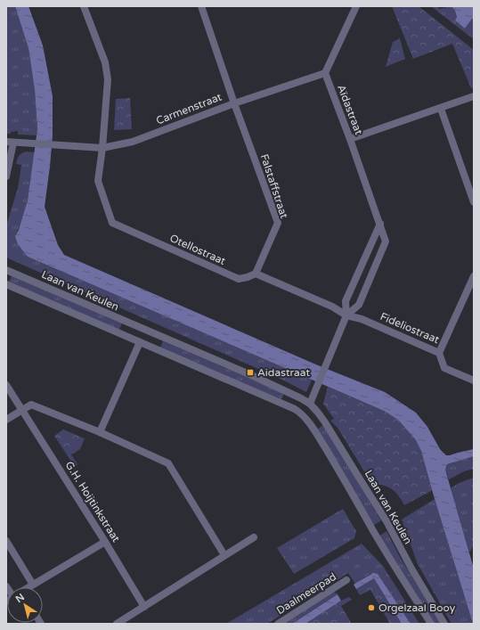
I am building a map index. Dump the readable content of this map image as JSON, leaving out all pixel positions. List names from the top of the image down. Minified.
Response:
{"streets":{"street":["Carmenstraat","Aïdastraat","Falstaffstraat","Otellostraat","Laan van Keulen","Fideliostraat","G.H. Hoijtinkstraat","Daalmeerpad"]},"crossings":[["Carmenstraat","Aïdastraat"],["Carmenstraat","Falstaffstraat"],["Carmenstraat","Otellostraat"],["Aïdastraat","Laan van Keulen"],["Aïdastraat","Fideliostraat"],["Falstaffstraat","Otellostraat"]],"places":{"transit":["Aidastraat"],"other":["Orgelzaal Booy"]},"north":"top left"}
